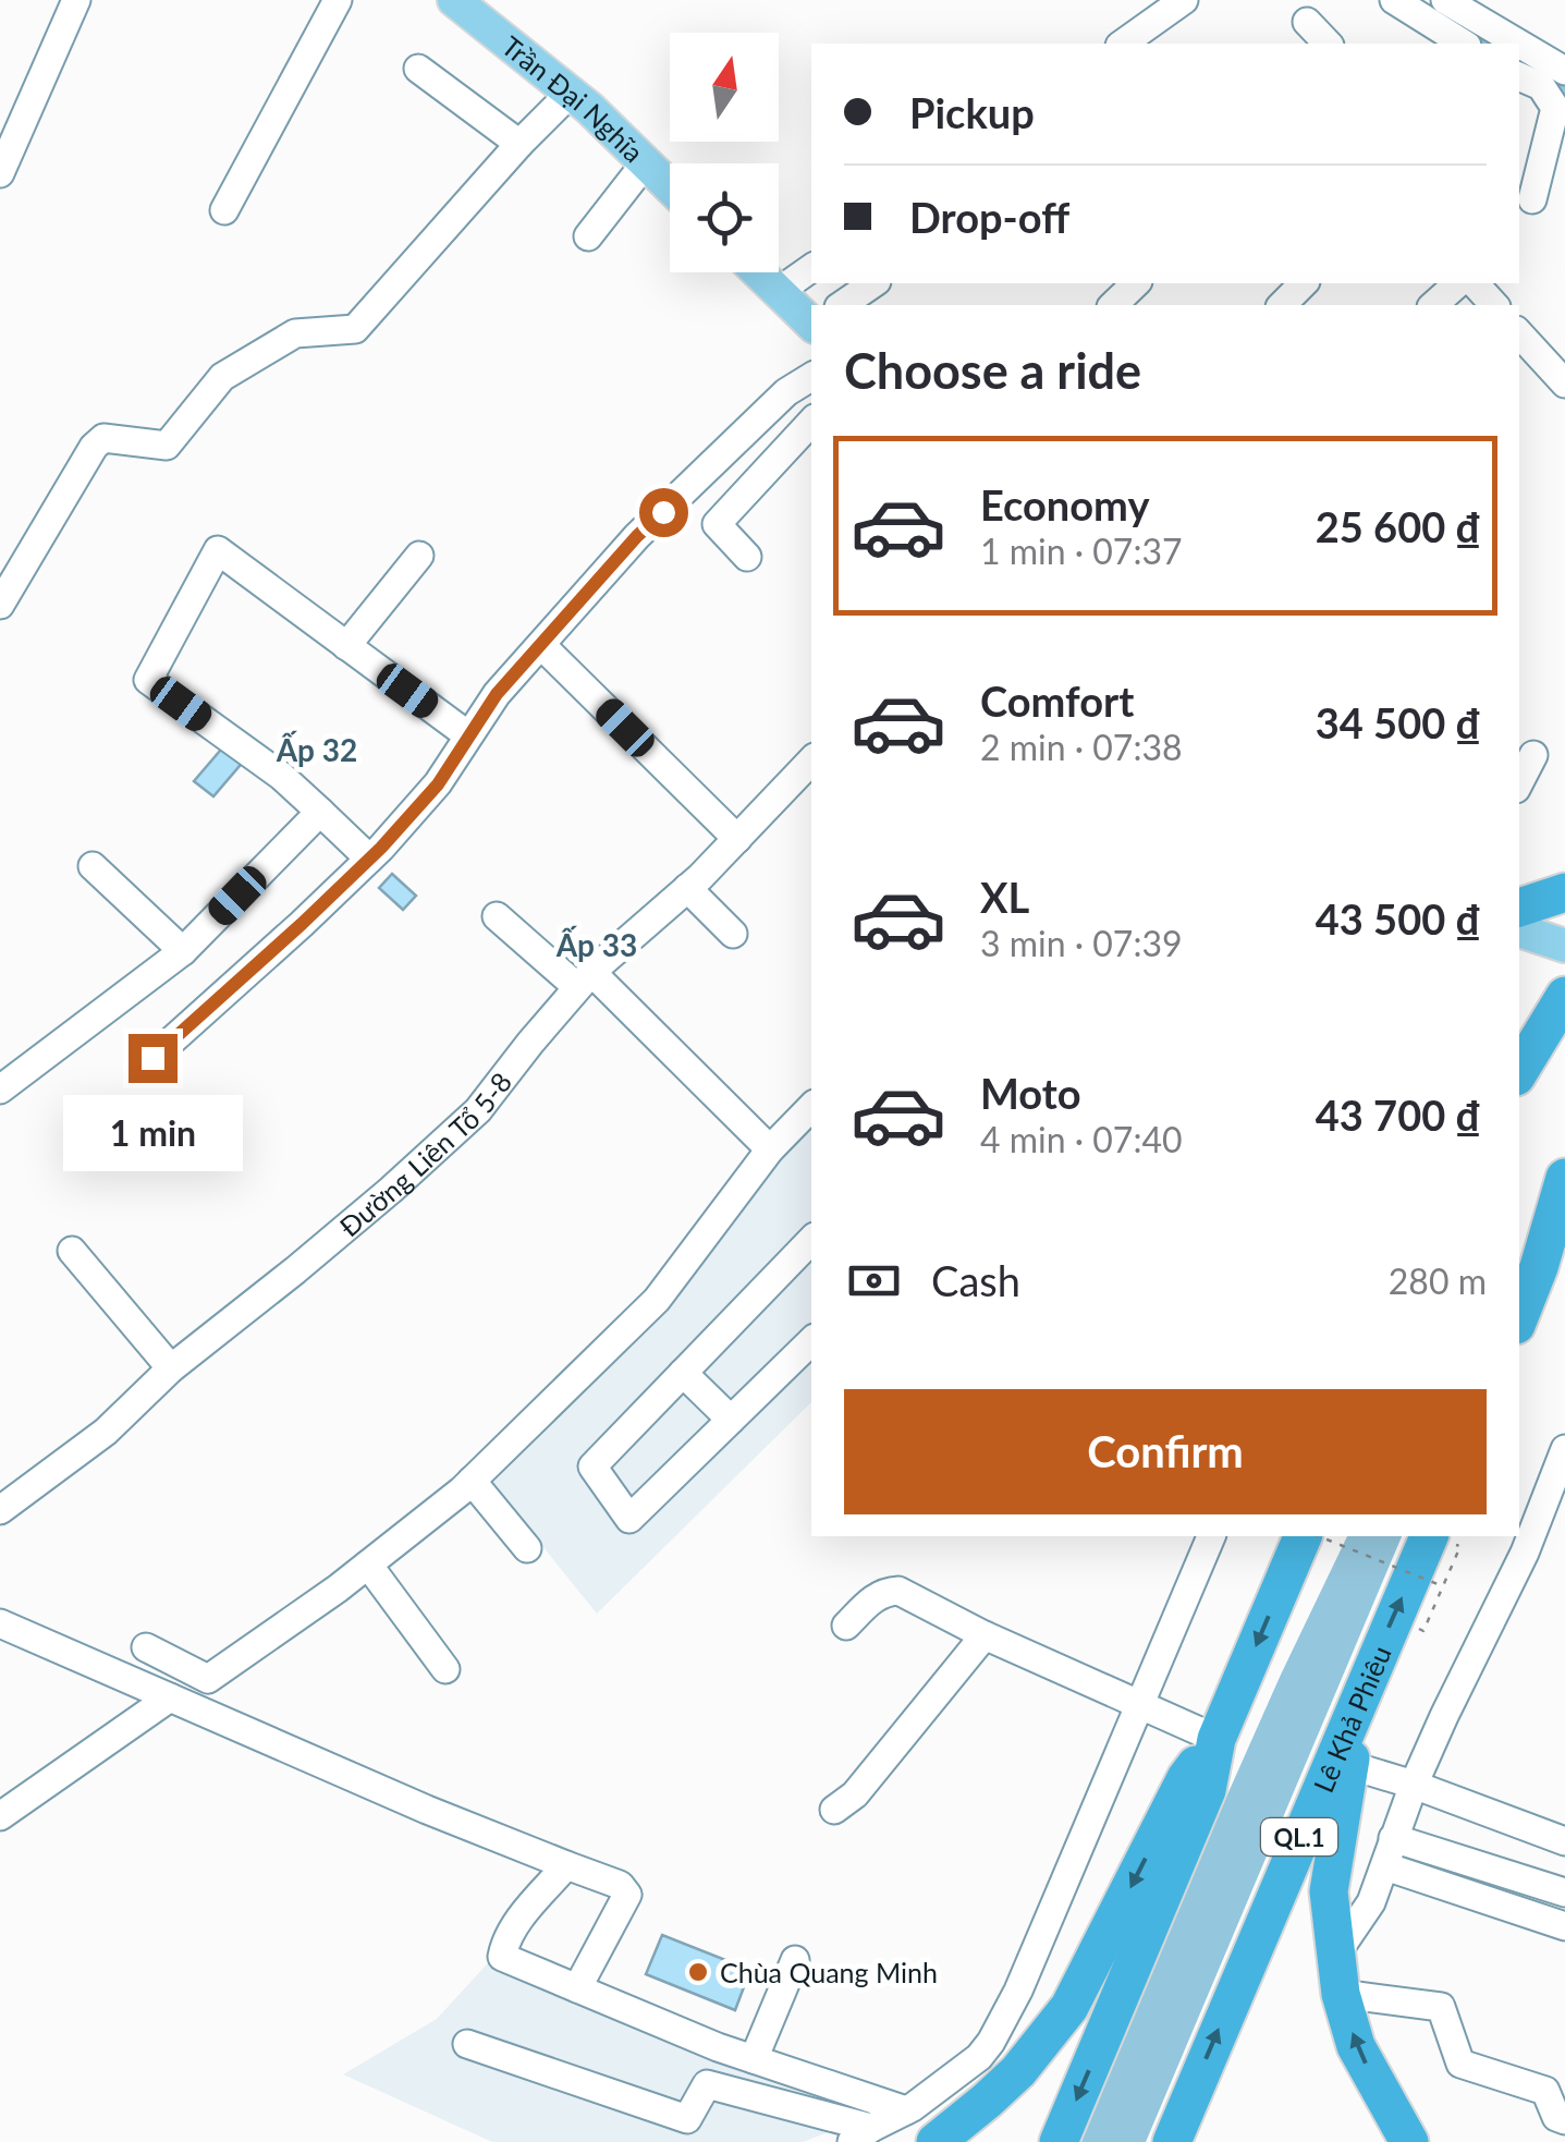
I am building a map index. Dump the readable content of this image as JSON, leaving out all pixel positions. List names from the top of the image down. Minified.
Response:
{"streets":{"highway":["Lê Khả Phiêu","QL.1"],"main road":["Trần Đại Nghĩa"],"street":["Đường Liên Tổ 5-8"]},"districts":["Ấp 32","Ấp 33"],"places":["Chùa Quang Minh"],"north":"top","page":{"banner":["Pickup","Drop-off"],"heading":"Choose a ride","list":[{"name":"Economy","note":"1 min · 07:37","value":"25 600 ₫"},{"name":"Comfort","note":"2 min · 07:38","value":"34 500 ₫"},{"name":"XL","note":"3 min · 07:39","value":"43 500 ₫"},{"name":"Moto","note":"4 min · 07:40","value":"43 700 ₫"}],"bubble":"1 min","pay":["Cash","280 m"],"buttons":"Confirm"}}
